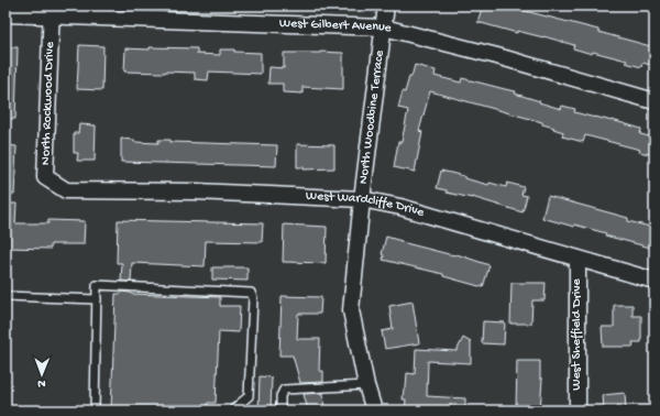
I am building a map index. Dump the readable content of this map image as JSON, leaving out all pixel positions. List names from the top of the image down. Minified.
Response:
{"streets":{"street":["West Gilbert Avenue","North Rockwood Drive","North Woodbine Terrace","West Wardcliffe Drive","West Sheffield Drive"]},"crossings":[["West Gilbert Avenue","North Rockwood Drive"],["West Gilbert Avenue","North Woodbine Terrace"],["North Rockwood Drive","West Wardcliffe Drive"],["North Woodbine Terrace","West Wardcliffe Drive"],["West Wardcliffe Drive","West Sheffield Drive"]],"north":"bottom"}
